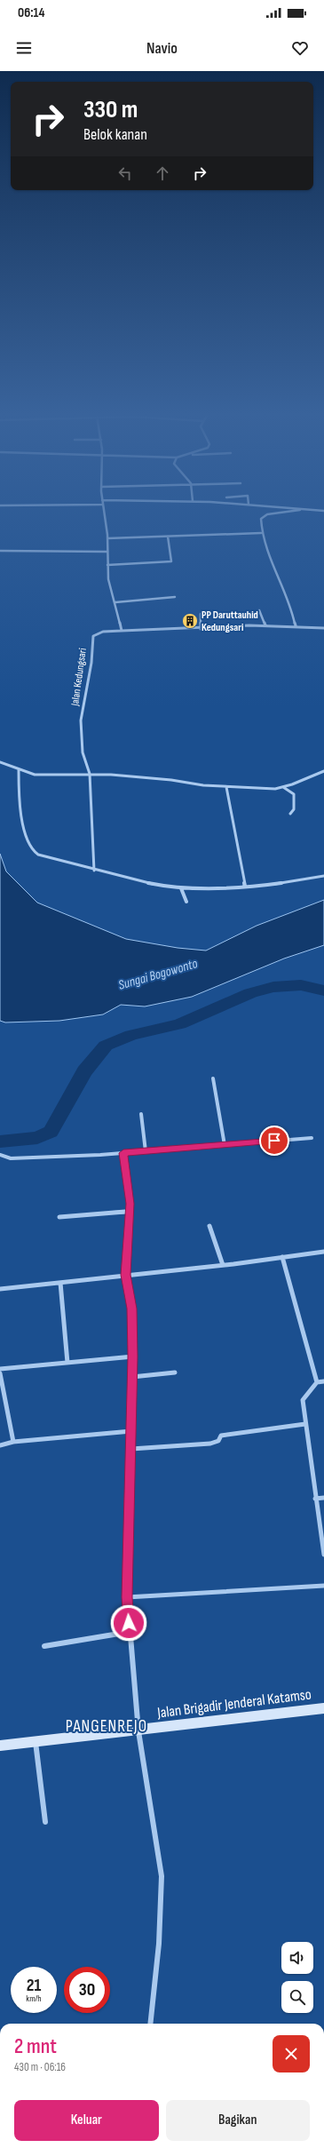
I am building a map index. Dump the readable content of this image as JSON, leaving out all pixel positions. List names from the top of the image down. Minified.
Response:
{"streets":{"main road":["Jalan Brigadir Jenderal Katamso"],"street":["Jalan Kedungsari"]},"districts":["PANGENREJO"],"water":["Sungai Bogowonto"],"places":{"building":["PP Daruttauhid Kedungsari"]},"page":{"status":"06:14","header":"Navio","turn":["330 m","Belok kanan"],"speed":"21 km/h","limit":"30","heading":["2 mnt","430 m · 06:16"],"buttons":["Keluar","Bagikan"]}}
